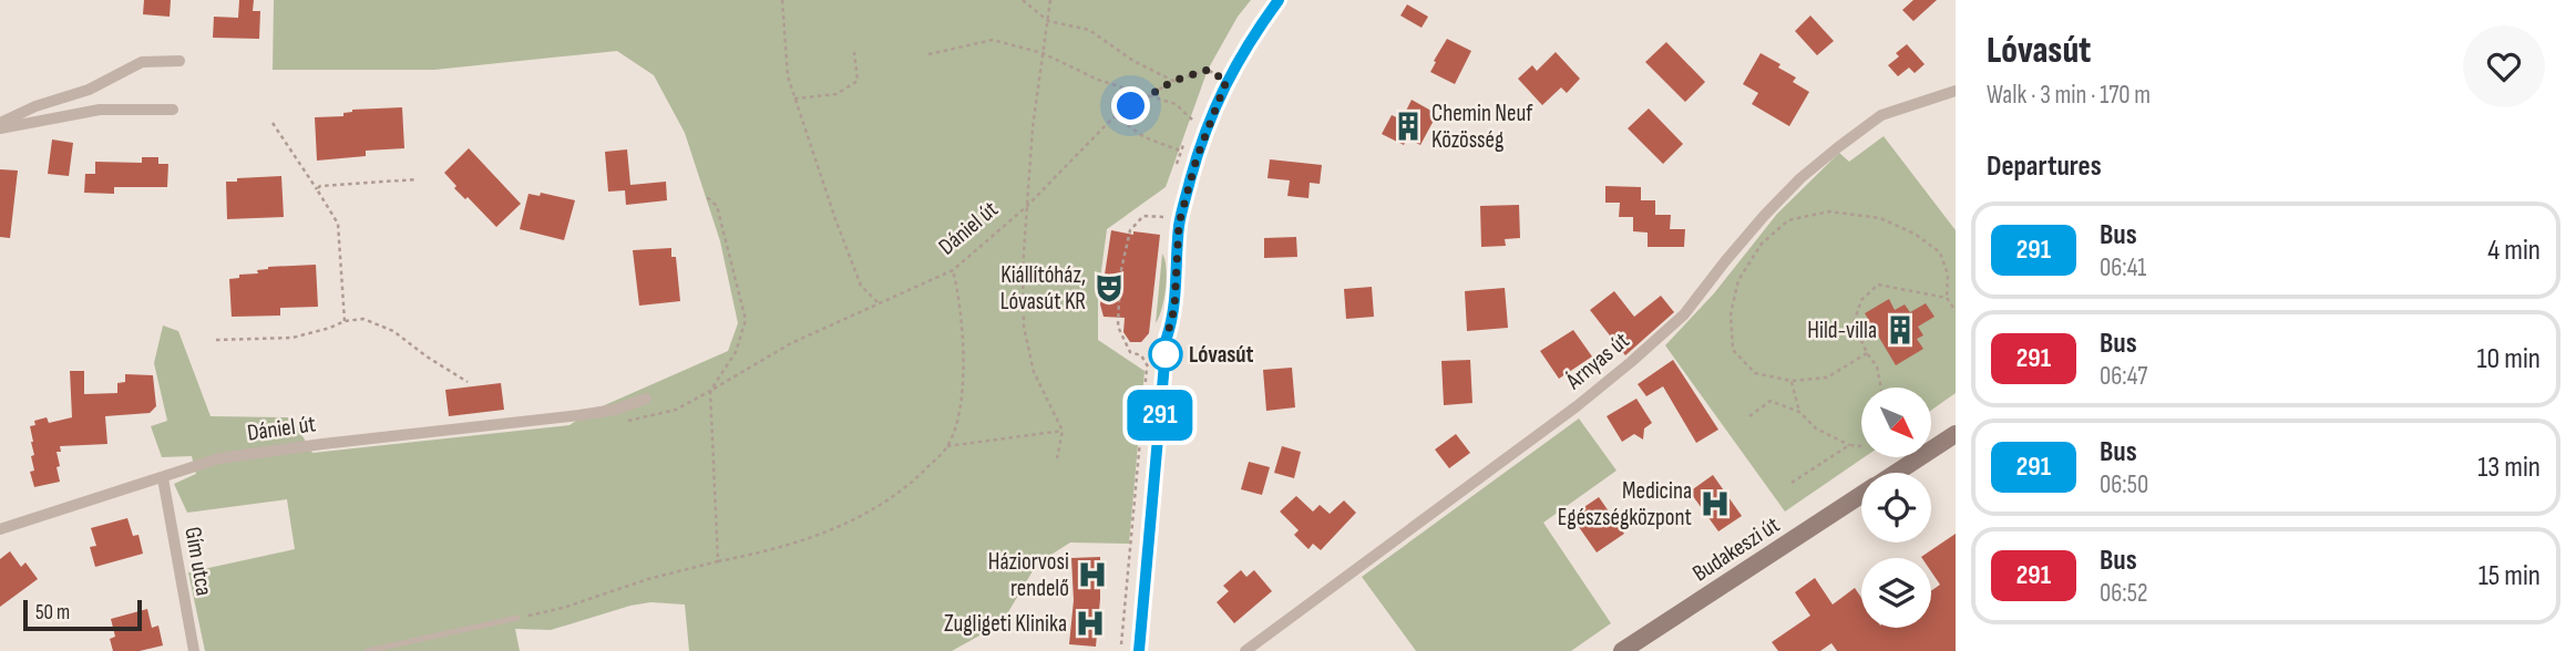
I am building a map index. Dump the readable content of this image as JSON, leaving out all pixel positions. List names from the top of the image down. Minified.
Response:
{"streets":{"main road":["Budakeszi út"],"street":["Dániel út","Árnyas út","Gím utca"]},"crossings":[["Dániel út","Gím utca"]],"places":{"building":["Chemin Neuf Közösség","Hild-villa"],"theatre":["Kiállítóház, Lóvasút KR"],"other":["Lóvasút"],"hospital":["Medicina Egészségközpont","Háziorvosi rendelő","Zugligeti Klinika"]},"lines":["bus line 291"],"scale_bar":"50 m","north":"bottom right","page":{"on_map":"291","heading":[["Lóvasút","Walk · 3 min · 170 m"],"Departures"],"list":[{"mark":"291","name":"Bus","note":"06:41","value":"4 min"},{"mark":"291","name":"Bus","note":"06:47","value":"10 min"},{"mark":"291","name":"Bus","note":"06:50","value":"13 min"},{"mark":"291","name":"Bus","note":"06:52","value":"15 min"}],"scale":"50 m"}}
